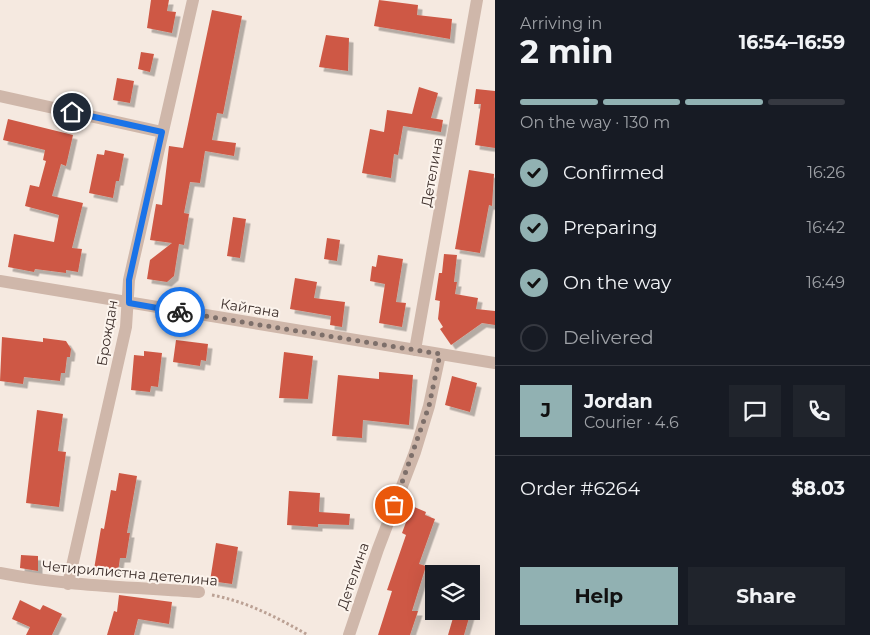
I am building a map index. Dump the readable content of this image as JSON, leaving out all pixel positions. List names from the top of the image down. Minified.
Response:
{"streets":{"street":["Детелина","Кайгана","Брождан","Четирилистна детелина"]},"crossings":[["Детелина","Кайгана"],["Кайгана","Брождан"],["Брождан","Четирилистна детелина"]],"page":{"heading":["2 min","Arriving in","16:54–16:59"],"panel":["Jordan","Courier · 4.6","Order #6264","$8.03"],"bar":"On the way · 130 m","list":[["Confirmed","16:26"],["Preparing","16:42"],["On the way","16:49"],"Delivered"],"round":"J","buttons":["Help","Share"]}}
